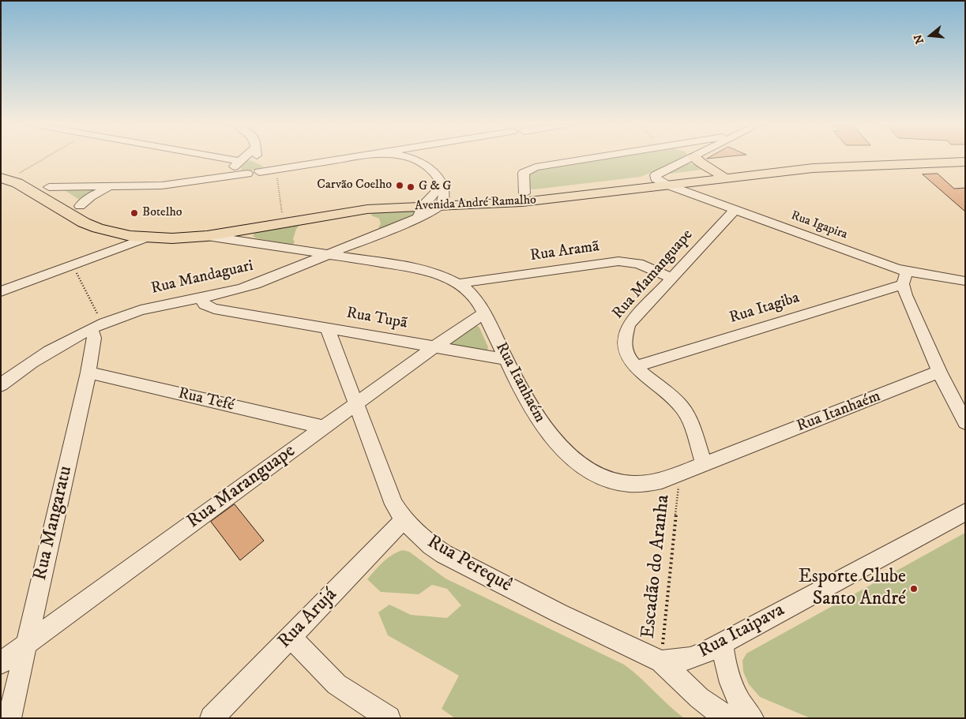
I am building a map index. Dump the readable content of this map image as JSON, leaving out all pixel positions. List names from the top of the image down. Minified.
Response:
{"streets":{"main road":["Avenida André Ramalho"],"street":["Rua Igapira","Rua Aramã","Rua Mamanguape","Rua Mandaguari","Rua Itagiba","Rua Tupã","Rua Itanhaém","Rua Tefé","Rua Maranguape","Rua Mangaratu","Rua Perequê","Rua Arujá","Rua Itaipava"],"path":["Escadão do Aranha"]},"crossings":[["Avenida André Ramalho","Rua Igapira"],["Avenida André Ramalho","Rua Mandaguari"],["Avenida André Ramalho","Rua Itanhaém"],["Rua Igapira","Rua Mamanguape"],["Rua Igapira","Rua Itagiba"],["Rua Aramã","Rua Mamanguape"],["Rua Aramã","Rua Itanhaém"],["Rua Mamanguape","Rua Itagiba"],["Rua Mamanguape","Rua Itanhaém"],["Rua Mandaguari","Rua Tupã"],["Rua Mandaguari","Rua Itanhaém"],["Rua Mandaguari","Rua Mangaratu"],["Rua Tupã","Rua Itanhaém"],["Rua Tupã","Rua Maranguape"],["Rua Tupã","Rua Perequê"],["Rua Itanhaém","Rua Maranguape"],["Rua Itanhaém","Escadão do Aranha"],["Rua Tefé","Rua Maranguape"],["Rua Tefé","Rua Mangaratu"],["Rua Maranguape","Rua Mangaratu"],["Rua Maranguape","Rua Perequê"],["Rua Perequê","Escadão do Aranha"],["Rua Perequê","Rua Arujá"],["Rua Perequê","Rua Itaipava"],["Escadão do Aranha","Rua Itaipava"]],"places":["Carvão Coelho","G & G","Botelho","Esporte Clube Santo André"],"north":"left"}
